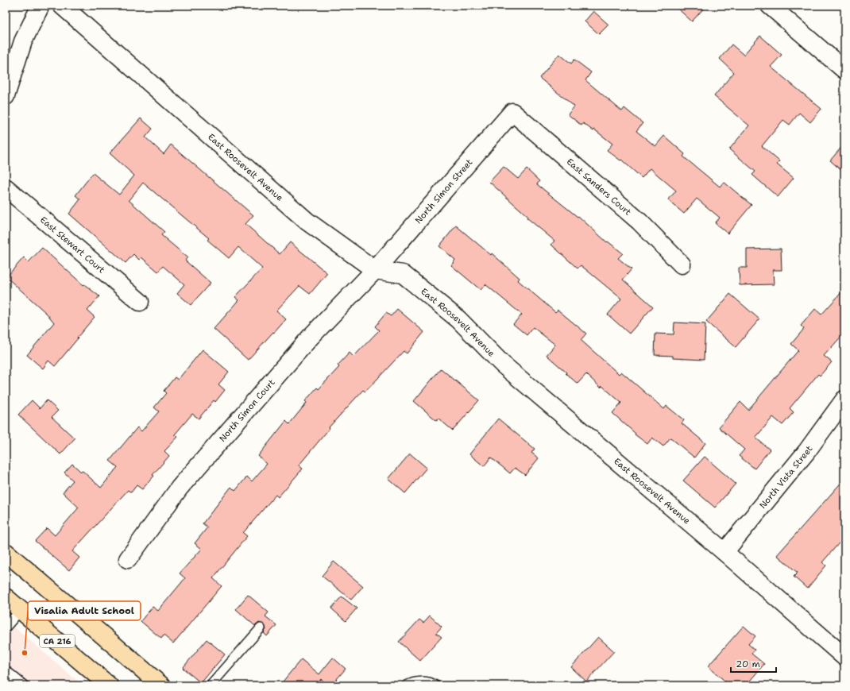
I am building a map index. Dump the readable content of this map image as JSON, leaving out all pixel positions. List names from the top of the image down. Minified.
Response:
{"streets":{"main road":["CA 216"],"street":["East Roosevelt Avenue","East Sanders Court","North Simon Street","East Stewart Court","North Simon Court","North Vista Street"]},"crossings":[["East Roosevelt Avenue","North Simon Street"],["East Roosevelt Avenue","North Simon Court"],["East Roosevelt Avenue","North Vista Street"],["East Sanders Court","North Simon Street"],["North Simon Street","North Simon Court"]],"places":["Visalia Adult School"],"scale_bar":"20 m"}
